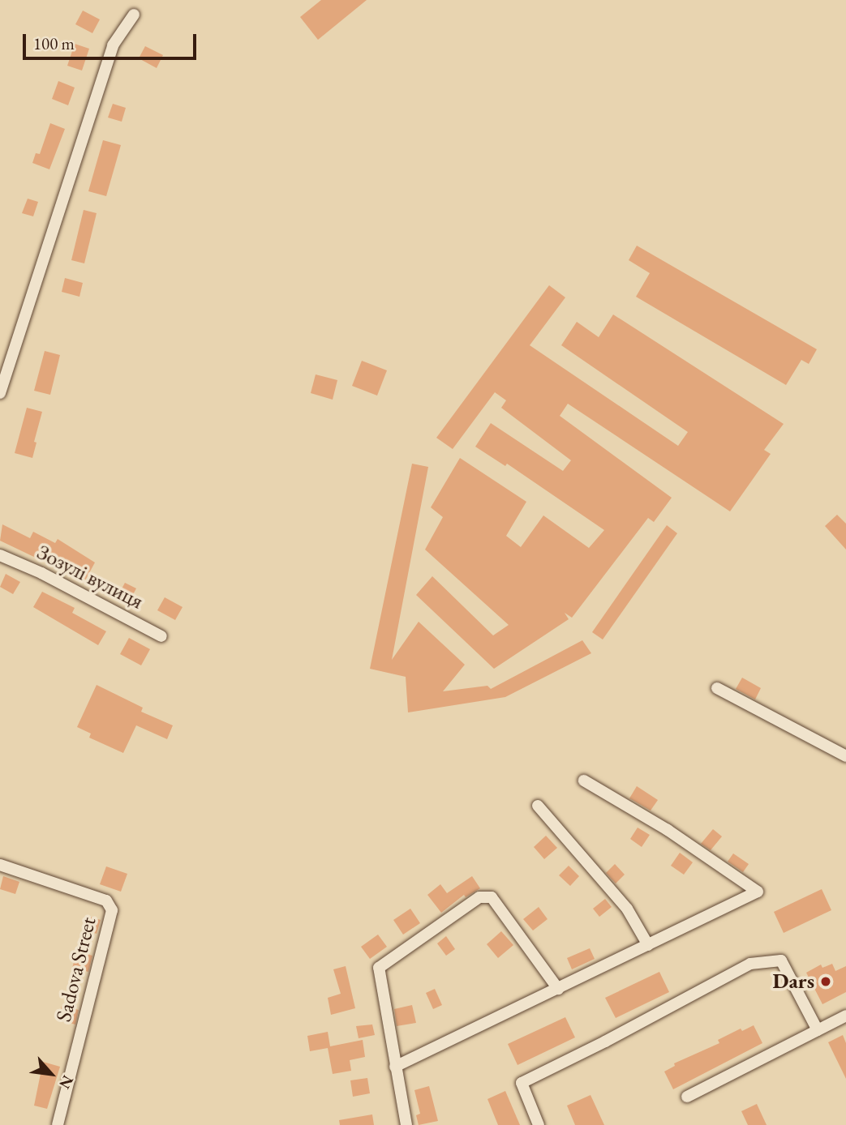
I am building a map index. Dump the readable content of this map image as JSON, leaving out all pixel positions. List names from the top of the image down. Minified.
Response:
{"streets":{"street":["Зозулі вулиця","Sadova Street"]},"places":["Dars"],"scale_bar":"100 m","north":"bottom right"}
